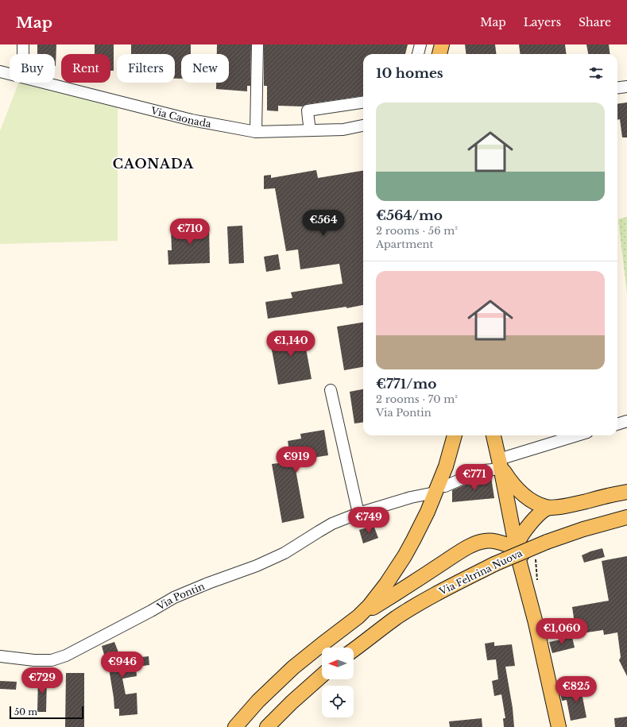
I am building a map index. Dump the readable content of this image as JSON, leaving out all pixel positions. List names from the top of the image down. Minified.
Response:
{"streets":{"main road":["Via Feltrina Nuova"],"street":["Via Caonada","Via Pontin"]},"districts":["CAONADA"],"scale_bar":"50 m","north":"left","page":{"header":"Map","nav":["Map","Layers","Share"],"chip":["Buy","Rent","Filters","New"],"heading":"10 homes","list":[{"name":"€564/mo","note":"2 rooms · 56 m² · Apartment"},{"name":"€771/mo","note":"2 rooms · 70 m² · Via Pontin"}],"price":["€564","€710","€1,140","€919","€771","€749","€1,060","€946","€729","€825"],"scale":"50 m"}}
